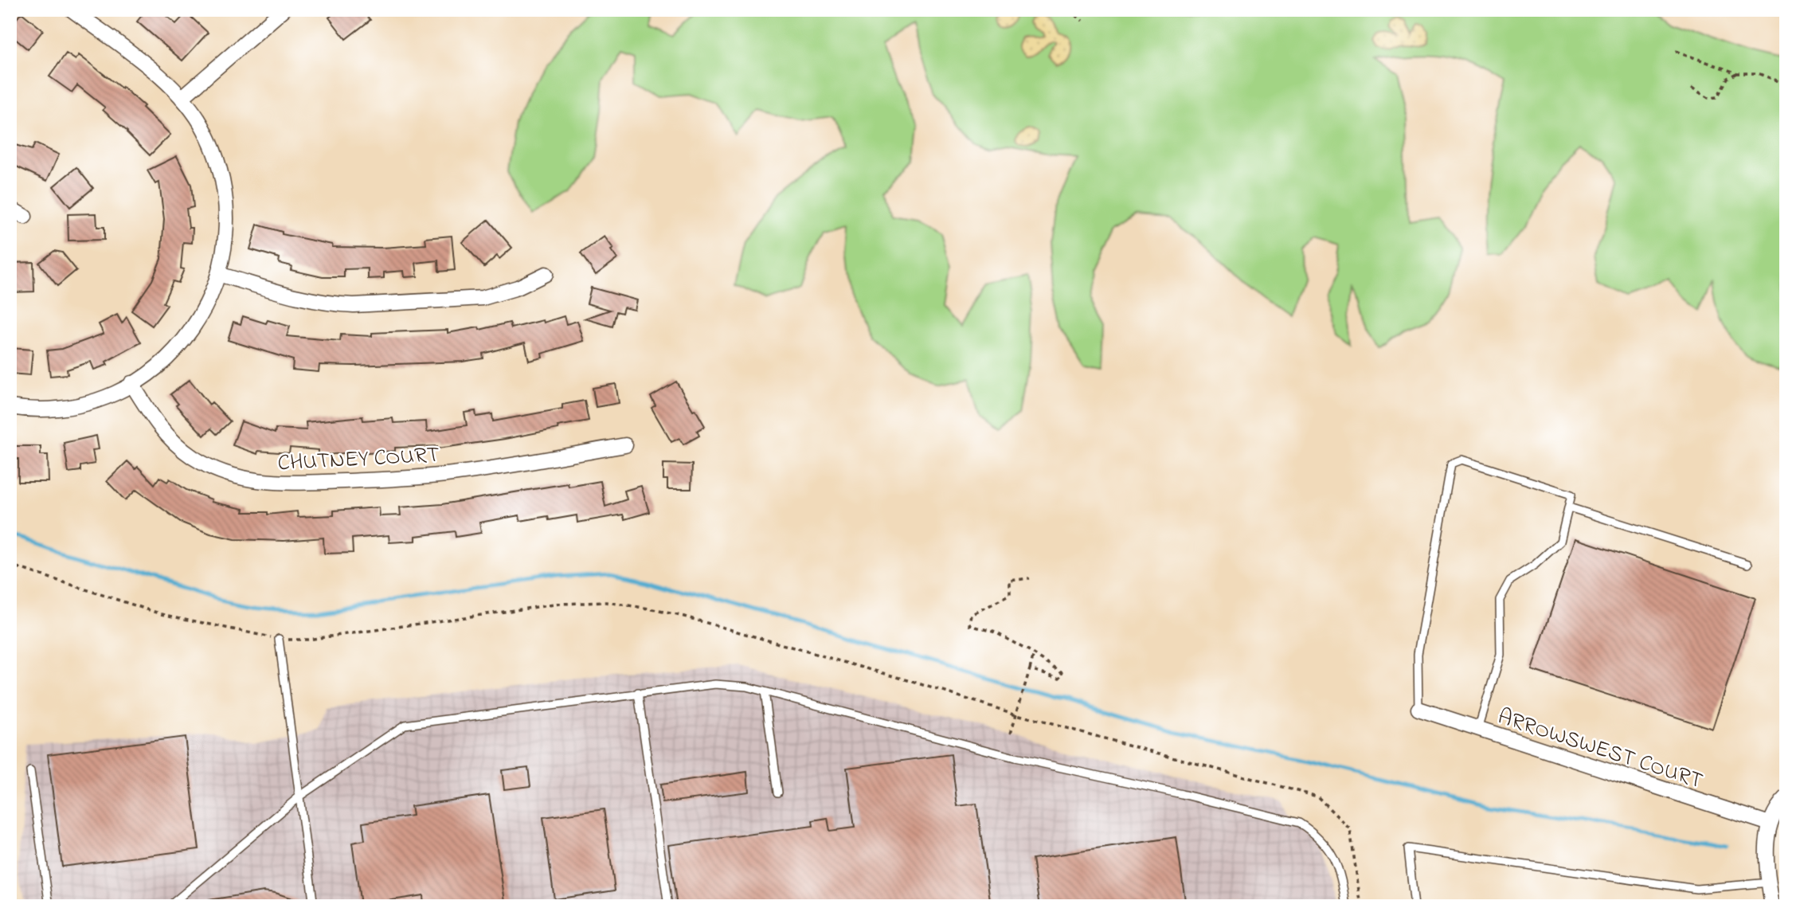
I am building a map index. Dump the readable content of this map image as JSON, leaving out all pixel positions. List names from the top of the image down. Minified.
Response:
{"streets":{"street":["CHUTNEY COURT","ARROWSWEST COURT"]}}
